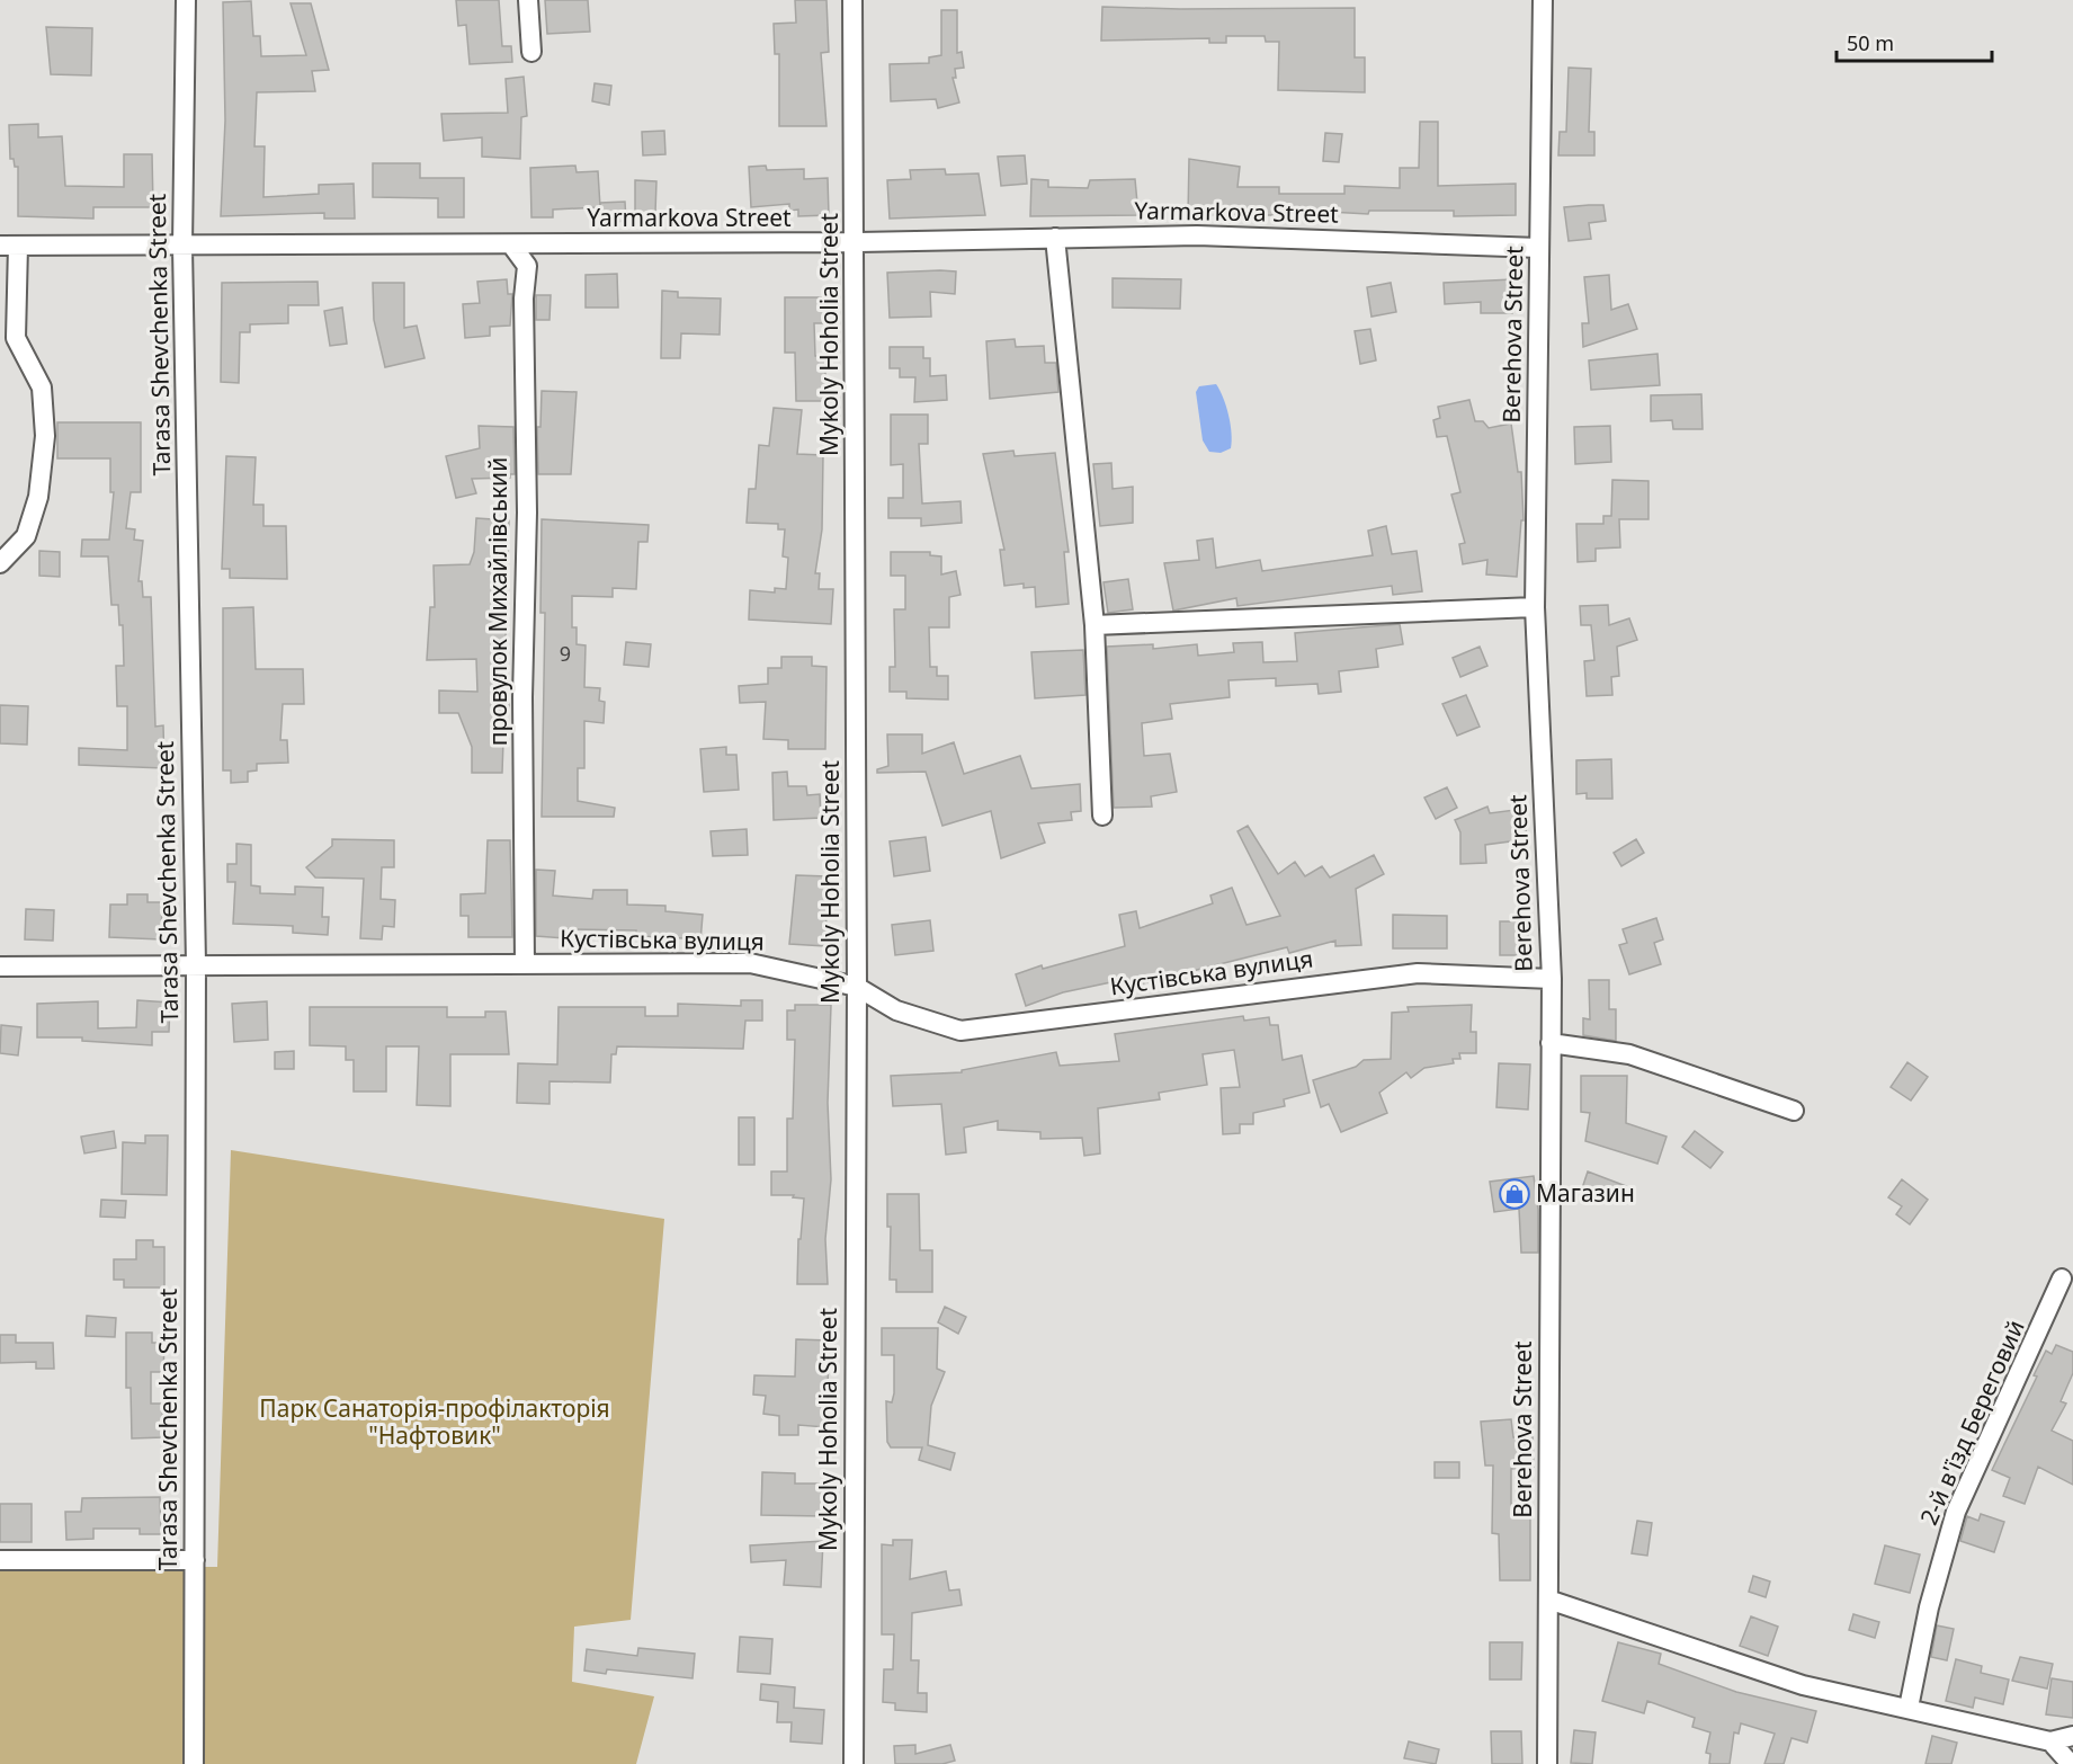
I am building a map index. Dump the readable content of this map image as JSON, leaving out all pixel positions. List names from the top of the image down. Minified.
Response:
{"streets":{"street":["Yarmarkova Street","Tarasa Shevchenka Street","Mykoly Hoholia Street","Berehova Street","провулок Михайлівський","Кустівська вулиця","2-й в'їзд Береговий"]},"crossings":[["Yarmarkova Street","Tarasa Shevchenka Street"],["Yarmarkova Street","Mykoly Hoholia Street"],["Yarmarkova Street","Berehova Street"],["Yarmarkova Street","провулок Михайлівський"],["Tarasa Shevchenka Street","Кустівська вулиця"],["Mykoly Hoholia Street","Кустівська вулиця"],["Berehova Street","Кустівська вулиця"],["провулок Михайлівський","Кустівська вулиця"]],"parks":["Парк Санаторія-профілакторія \"Нафтовик\""],"places":{"shop":["Магазин"]},"house_numbers":["9"],"scale_bar":"50 m"}
